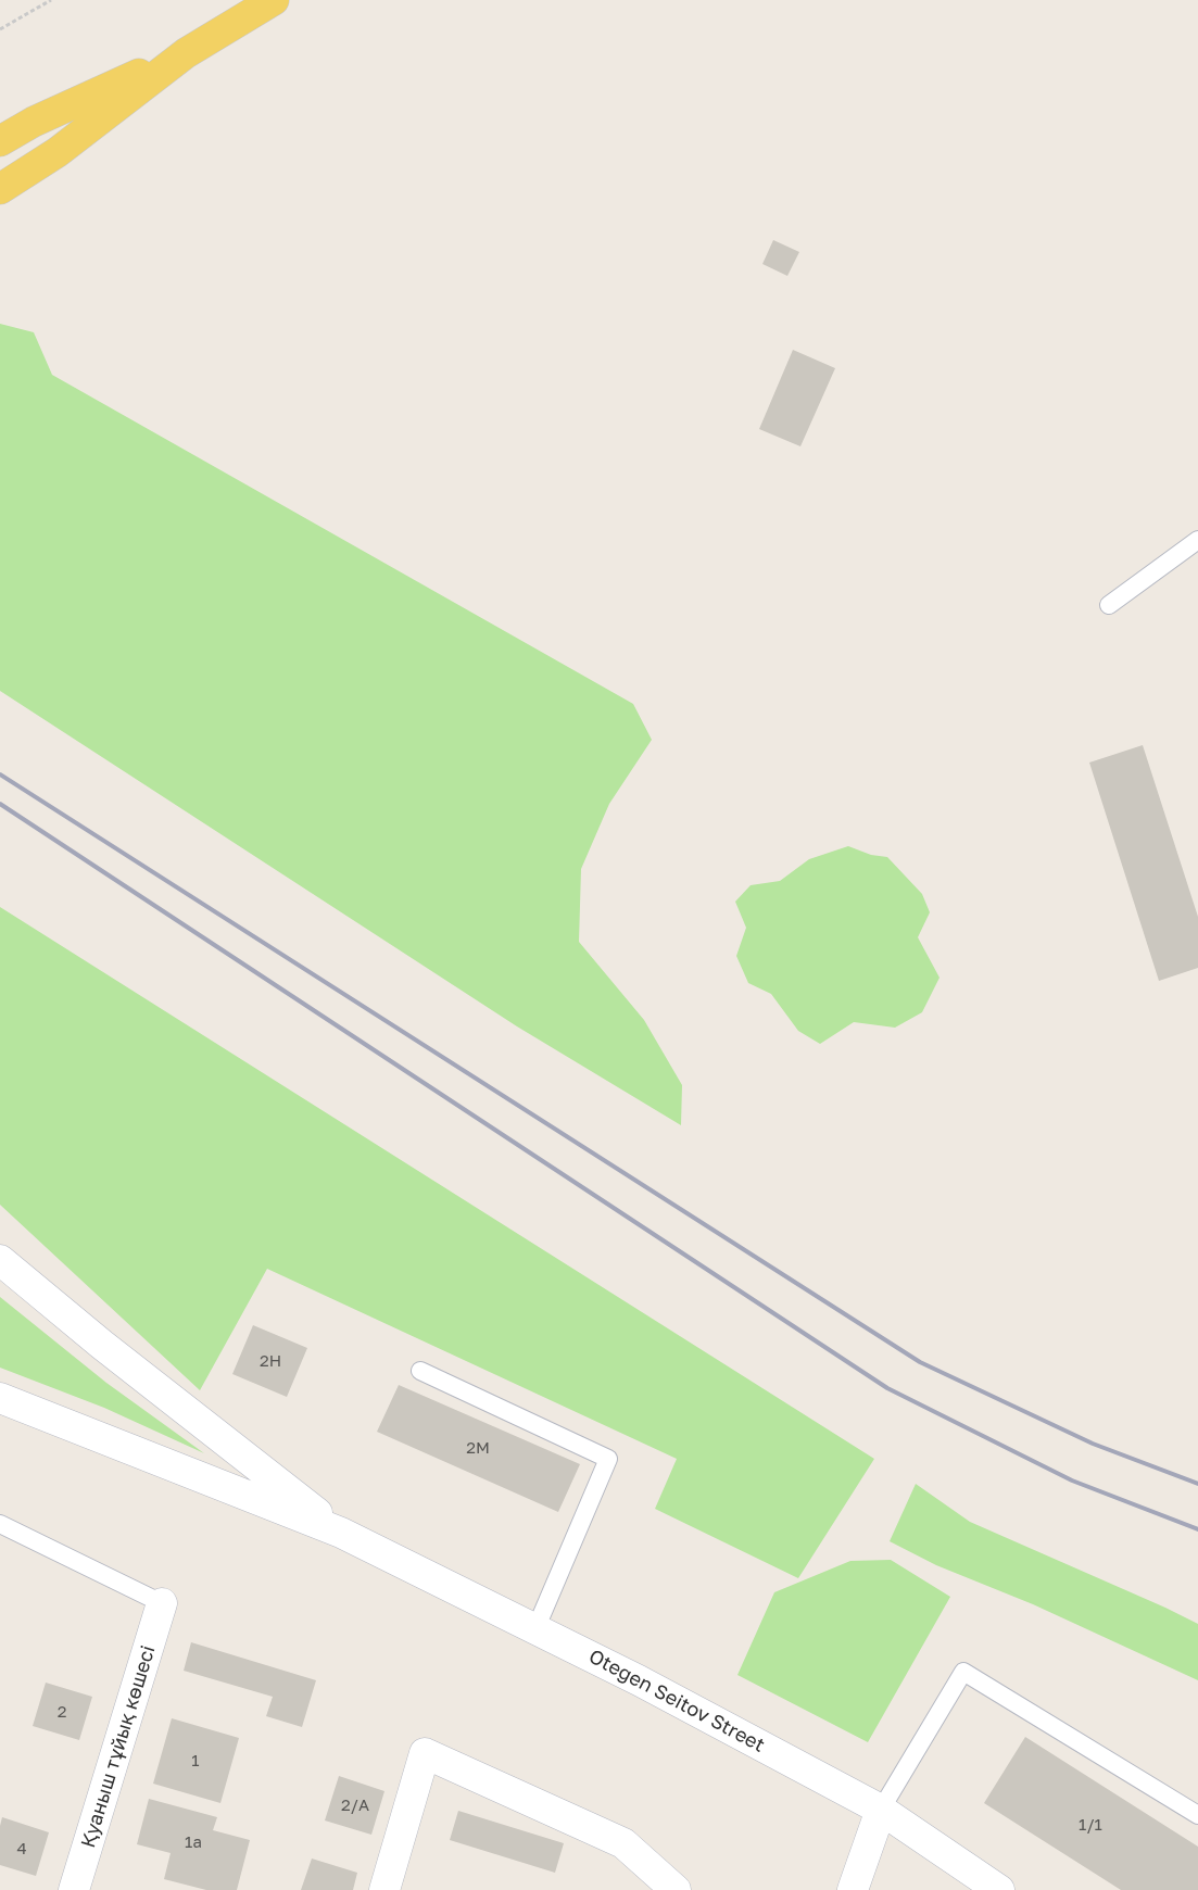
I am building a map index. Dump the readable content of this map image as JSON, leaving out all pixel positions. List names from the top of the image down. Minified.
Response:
{"streets":{"main road":["Otegen Seitov Street","Қуаныш тұйық көшесі"]},"house_numbers":["2Н","2М","2","1","2/А","1/1","1а","4"]}
